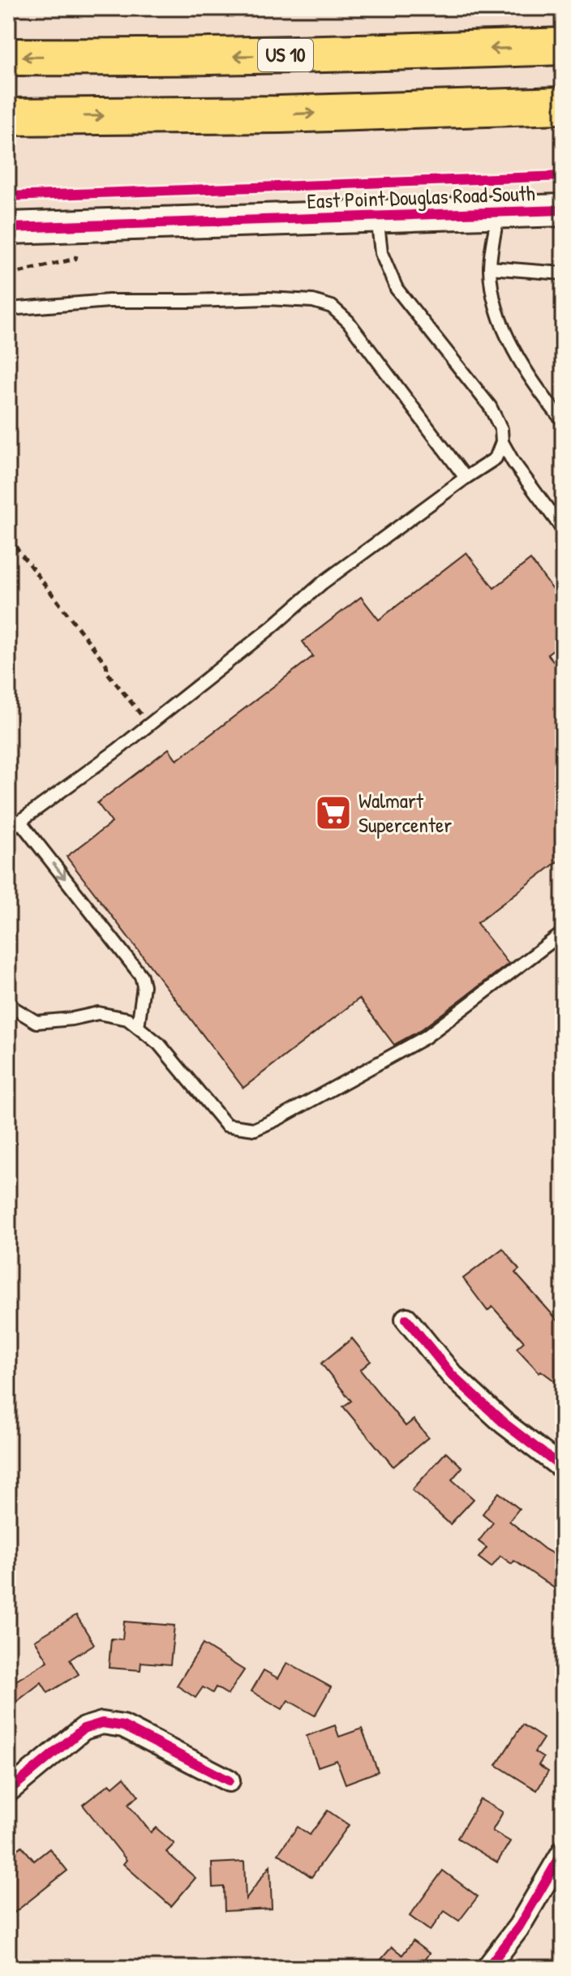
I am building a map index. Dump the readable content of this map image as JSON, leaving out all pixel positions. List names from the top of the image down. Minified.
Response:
{"streets":{"highway":["US 10"],"street":["East Point Douglas Road South"]},"places":{"supermarket":["Walmart Supercenter"]}}
